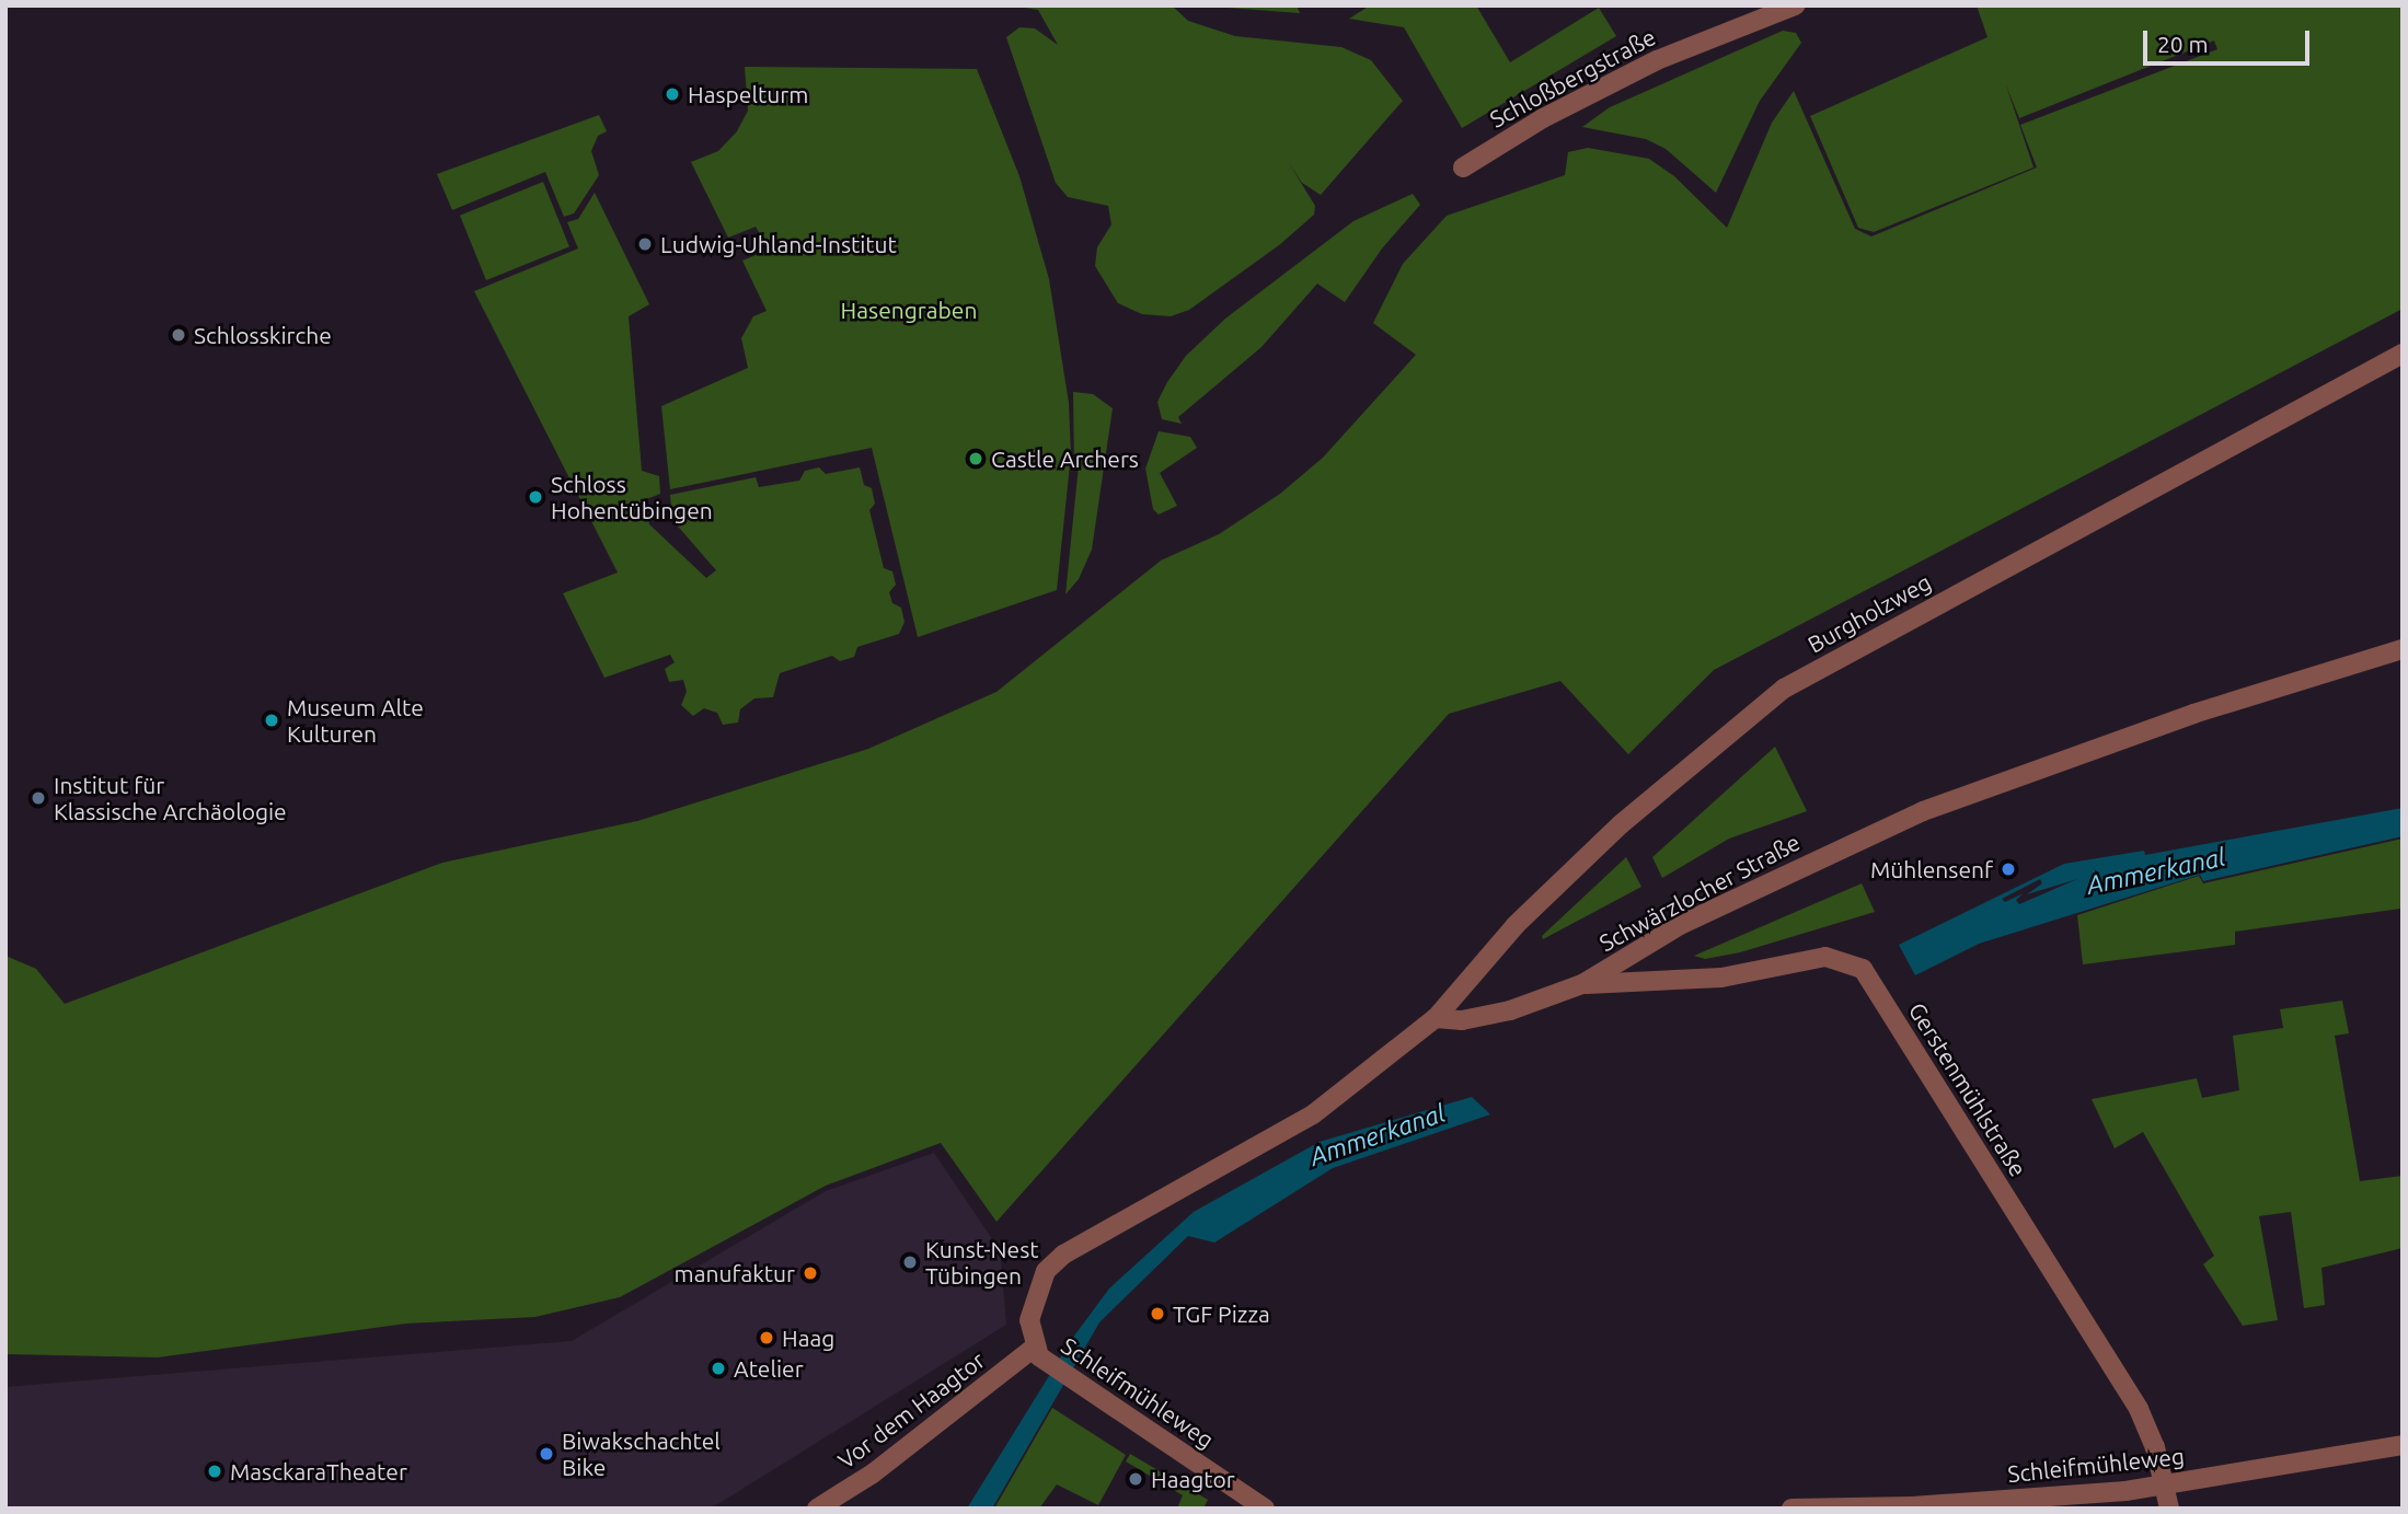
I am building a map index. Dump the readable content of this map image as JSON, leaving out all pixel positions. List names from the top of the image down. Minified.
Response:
{"streets":{"street":["Schloßbergstraße","Burgholzweg","Schwärzlocher Straße","Gerstenmühlstraße","Schleifmühleweg","Vor dem Haagtor"]},"crossings":[["Burgholzweg","Schwärzlocher Straße"],["Burgholzweg","Schleifmühleweg"],["Schwärzlocher Straße","Gerstenmühlstraße"],["Schwärzlocher Straße","Schleifmühleweg"],["Gerstenmühlstraße","Schleifmühleweg"],["Schleifmühleweg","Vor dem Haagtor"]],"water":["Ammerkanal"],"parks":["Hasengraben"],"places":["Haspelturm","Ludwig-Uhland-Institut","Schlosskirche","Castle Archers","Schloss Hohentübingen","Museum Alte Kulturen","Institut für Klassische Archäologie","Mühlensenf","Kunst-Nest Tübingen","manufaktur","TGF Pizza","Haag","Atelier","Biwakschachtel Bike","MasckaraTheater","Haagtor"],"scale_bar":"20 m"}
